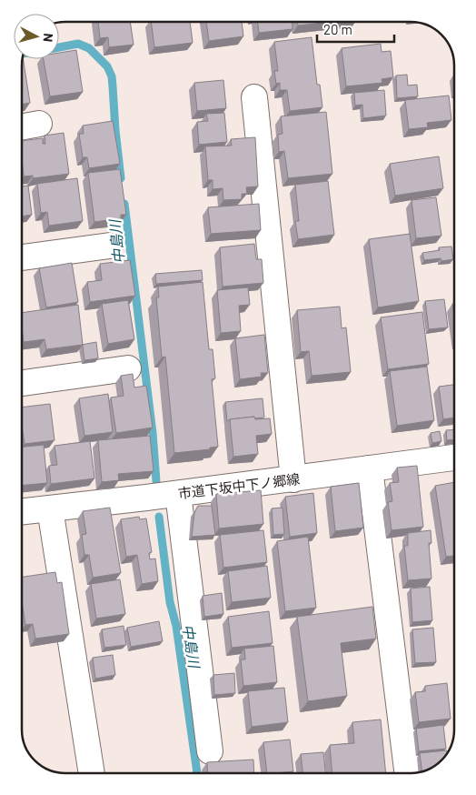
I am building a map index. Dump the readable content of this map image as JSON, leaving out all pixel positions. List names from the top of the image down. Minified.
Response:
{"streets":{"street":["市道下坂中下ノ郷線"]},"water":["中島川"],"scale_bar":"20 m","north":"right"}
